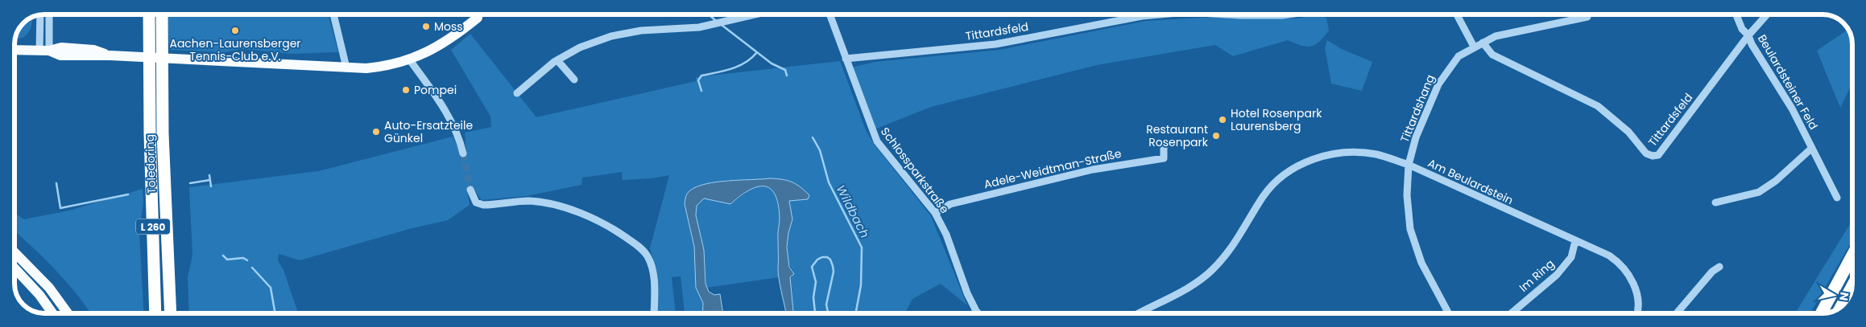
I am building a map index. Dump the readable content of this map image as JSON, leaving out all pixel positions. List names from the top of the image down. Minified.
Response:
{"streets":{"highway":["Toledoring","L 260"],"street":["Tittardsfeld","Beulardsteiner Feld","Tittardshang","Adele-Weidtman-Straße","Schlossparkstraße","Am Beulardstein","Im Ring"]},"crossings":[["Tittardsfeld","Beulardsteiner Feld"],["Tittardsfeld","Tittardshang"],["Tittardsfeld","Schlossparkstraße"],["Tittardshang","Am Beulardstein"],["Adele-Weidtman-Straße","Schlossparkstraße"],["Am Beulardstein","Im Ring"]],"water":["Wildbach"],"places":["Moss","Aachen-Laurensberger Tennis-Club e.V.","Pompei","Hotel Rosenpark Laurensberg","Auto-Ersatzteile Günkel","Restaurant Rosenpark"],"north":"right"}
